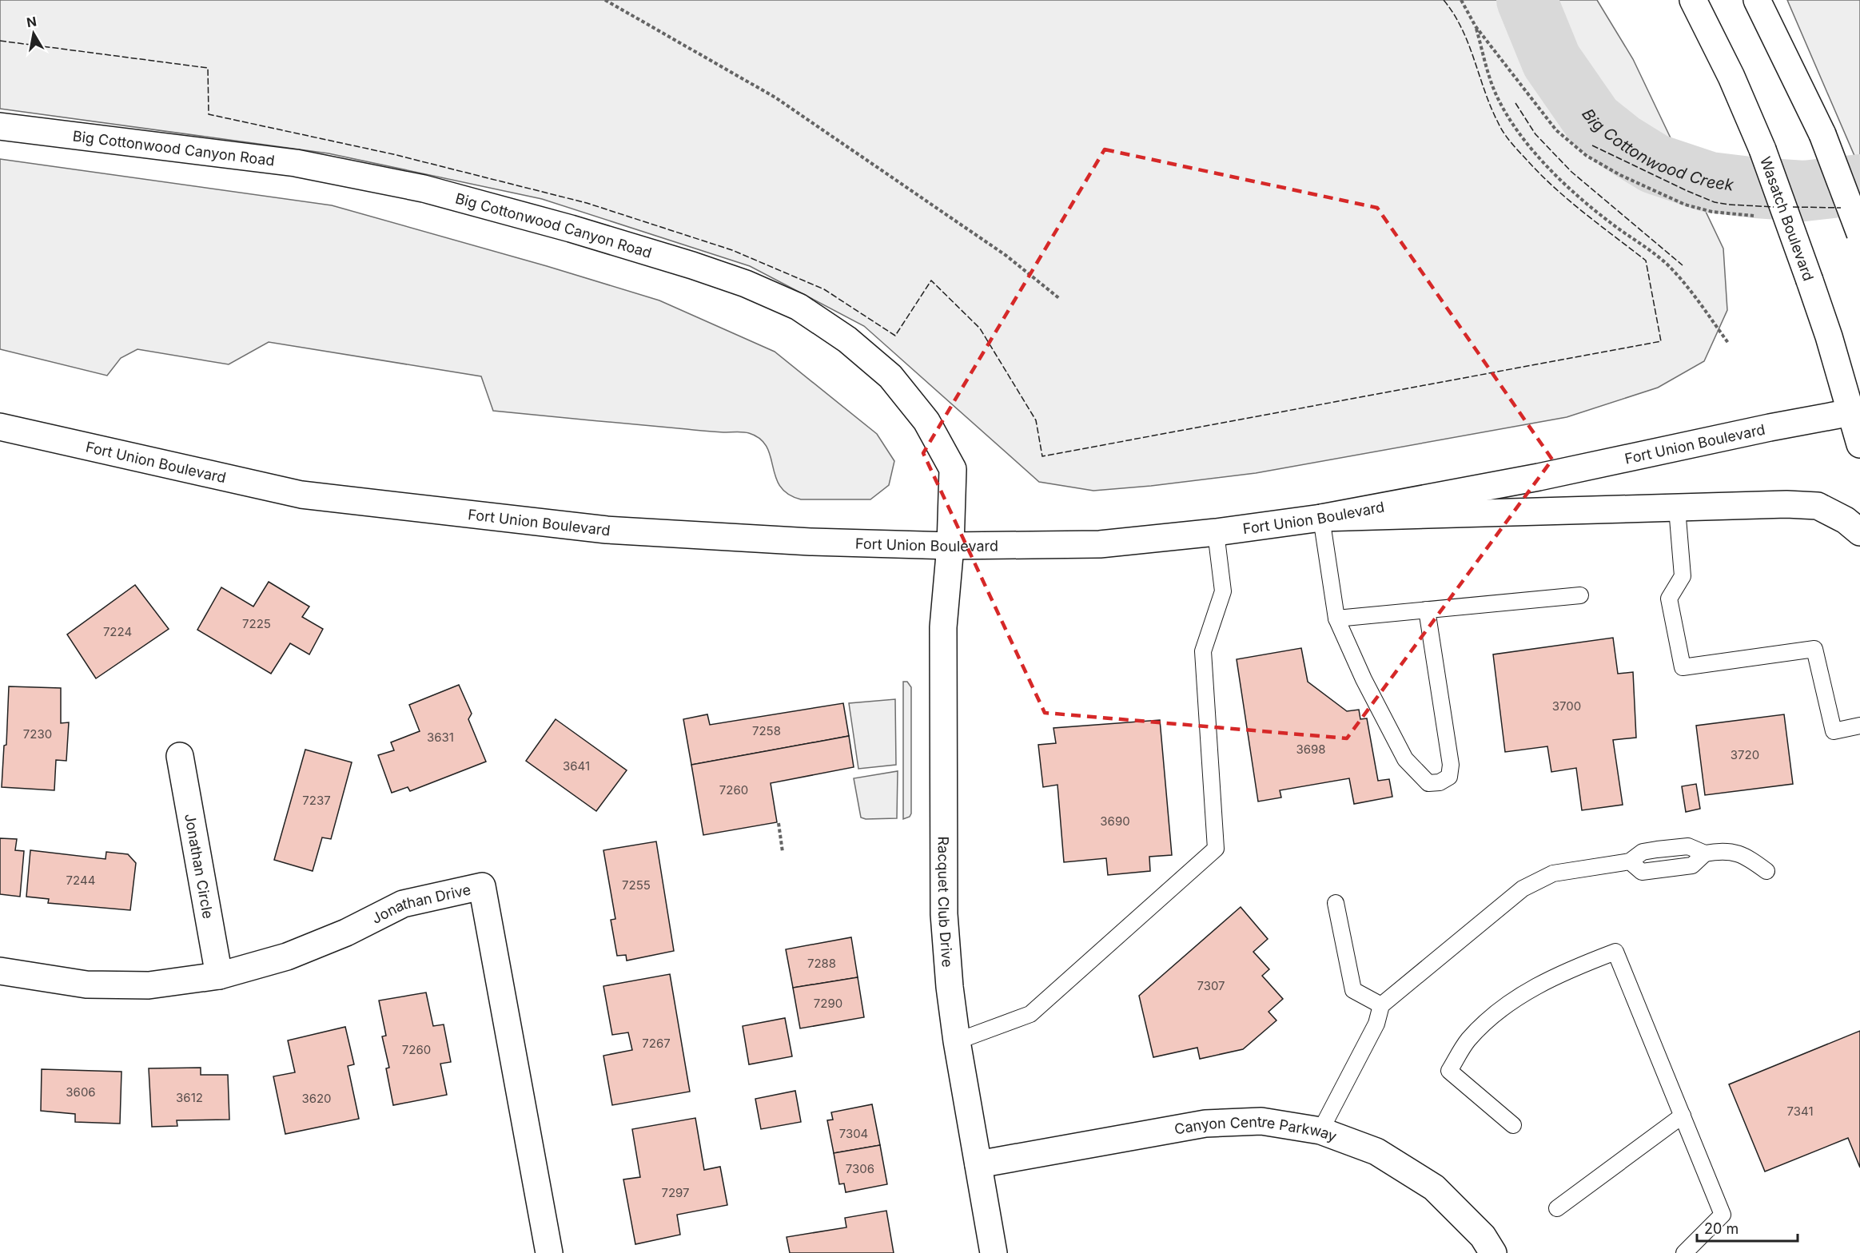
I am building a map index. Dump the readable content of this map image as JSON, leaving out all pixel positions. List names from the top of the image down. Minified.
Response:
{"streets":{"street":["Big Cottonwood Canyon Road","Wasatch Boulevard","Fort Union Boulevard","Jonathan Circle","Racquet Club Drive","Jonathan Drive","Canyon Centre Parkway"]},"crossings":[["Big Cottonwood Canyon Road","Fort Union Boulevard"],["Big Cottonwood Canyon Road","Racquet Club Drive"],["Wasatch Boulevard","Fort Union Boulevard"],["Fort Union Boulevard","Racquet Club Drive"],["Jonathan Circle","Jonathan Drive"],["Racquet Club Drive","Canyon Centre Parkway"]],"water":["Big Cottonwood Creek"],"house_numbers":["7225","7224","3700","7258","7230","3631","3698","3720","3641","7260","7237","3690","7244","7255","7288","7307","7290","7267","7260","3606","3612","3620","7341","7304","7306","7297"],"scale_bar":"20 m","north":"top"}
